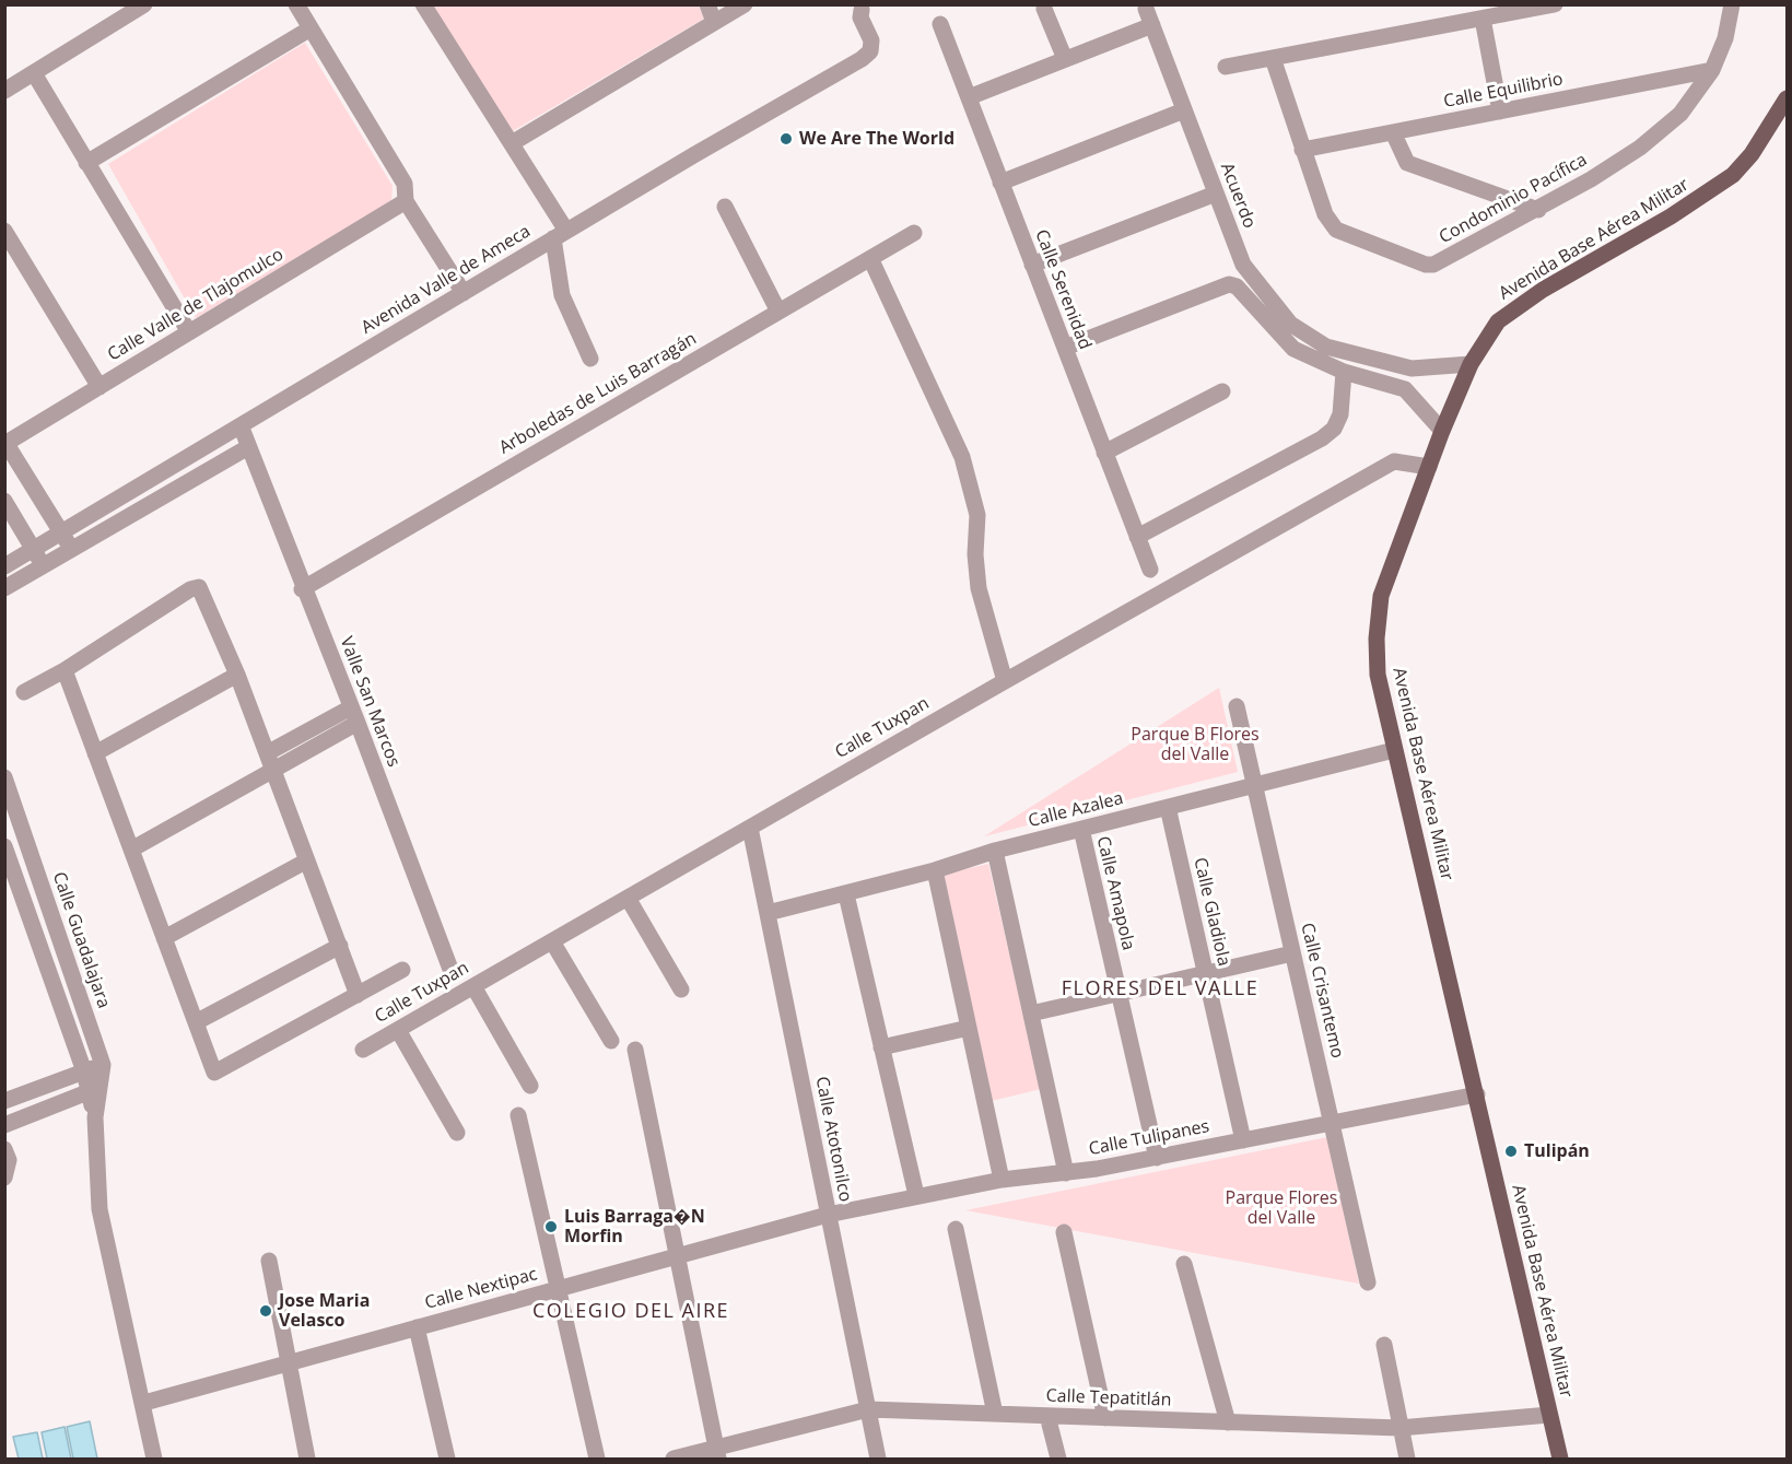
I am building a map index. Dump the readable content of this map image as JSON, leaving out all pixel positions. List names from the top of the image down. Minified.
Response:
{"streets":{"main road":["Avenida Base Aérea Militar"],"street":["Calle Equilibrio","Acuerdo","Condominio Pacífica","Avenida Valle de Ameca","Calle Serenidad","Calle Valle de Tlajomulco","Arboledas de Luis Barragán","Valle San Marcos","Calle Tuxpan","Calle Azalea","Calle Amapola","Calle Gladiola","Calle Guadalajara","Calle Crisantemo","Calle Tulipanes","Calle Atotonilco","Calle Nextipac","Calle Tepatitlán"]},"crossings":[["Calle Equilibrio","Condominio Pacífica"],["Acuerdo","Avenida Base Aérea Militar"],["Avenida Base Aérea Militar","Calle Tuxpan"],["Avenida Base Aérea Militar","Calle Azalea"],["Avenida Base Aérea Militar","Calle Tulipanes"],["Avenida Base Aérea Militar","Calle Tepatitlán"],["Avenida Valle de Ameca","Valle San Marcos"],["Arboledas de Luis Barragán","Valle San Marcos"],["Calle Tuxpan","Calle Atotonilco"],["Calle Azalea","Calle Amapola"],["Calle Azalea","Calle Gladiola"],["Calle Azalea","Calle Crisantemo"],["Calle Azalea","Calle Atotonilco"],["Calle Amapola","Calle Tulipanes"],["Calle Gladiola","Calle Tulipanes"],["Calle Guadalajara","Calle Nextipac"],["Calle Crisantemo","Calle Tulipanes"],["Calle Tulipanes","Calle Atotonilco"],["Calle Tulipanes","Calle Nextipac"],["Calle Atotonilco","Calle Nextipac"],["Calle Atotonilco","Calle Tepatitlán"]],"districts":["FLORES DEL VALLE","COLEGIO DEL AIRE"],"parks":["Parque B Flores del Valle","Parque Flores del Valle"],"places":["We Are The World","Tulipán","Luis Barraga�N Morfin","Jose Maria Velasco"]}
